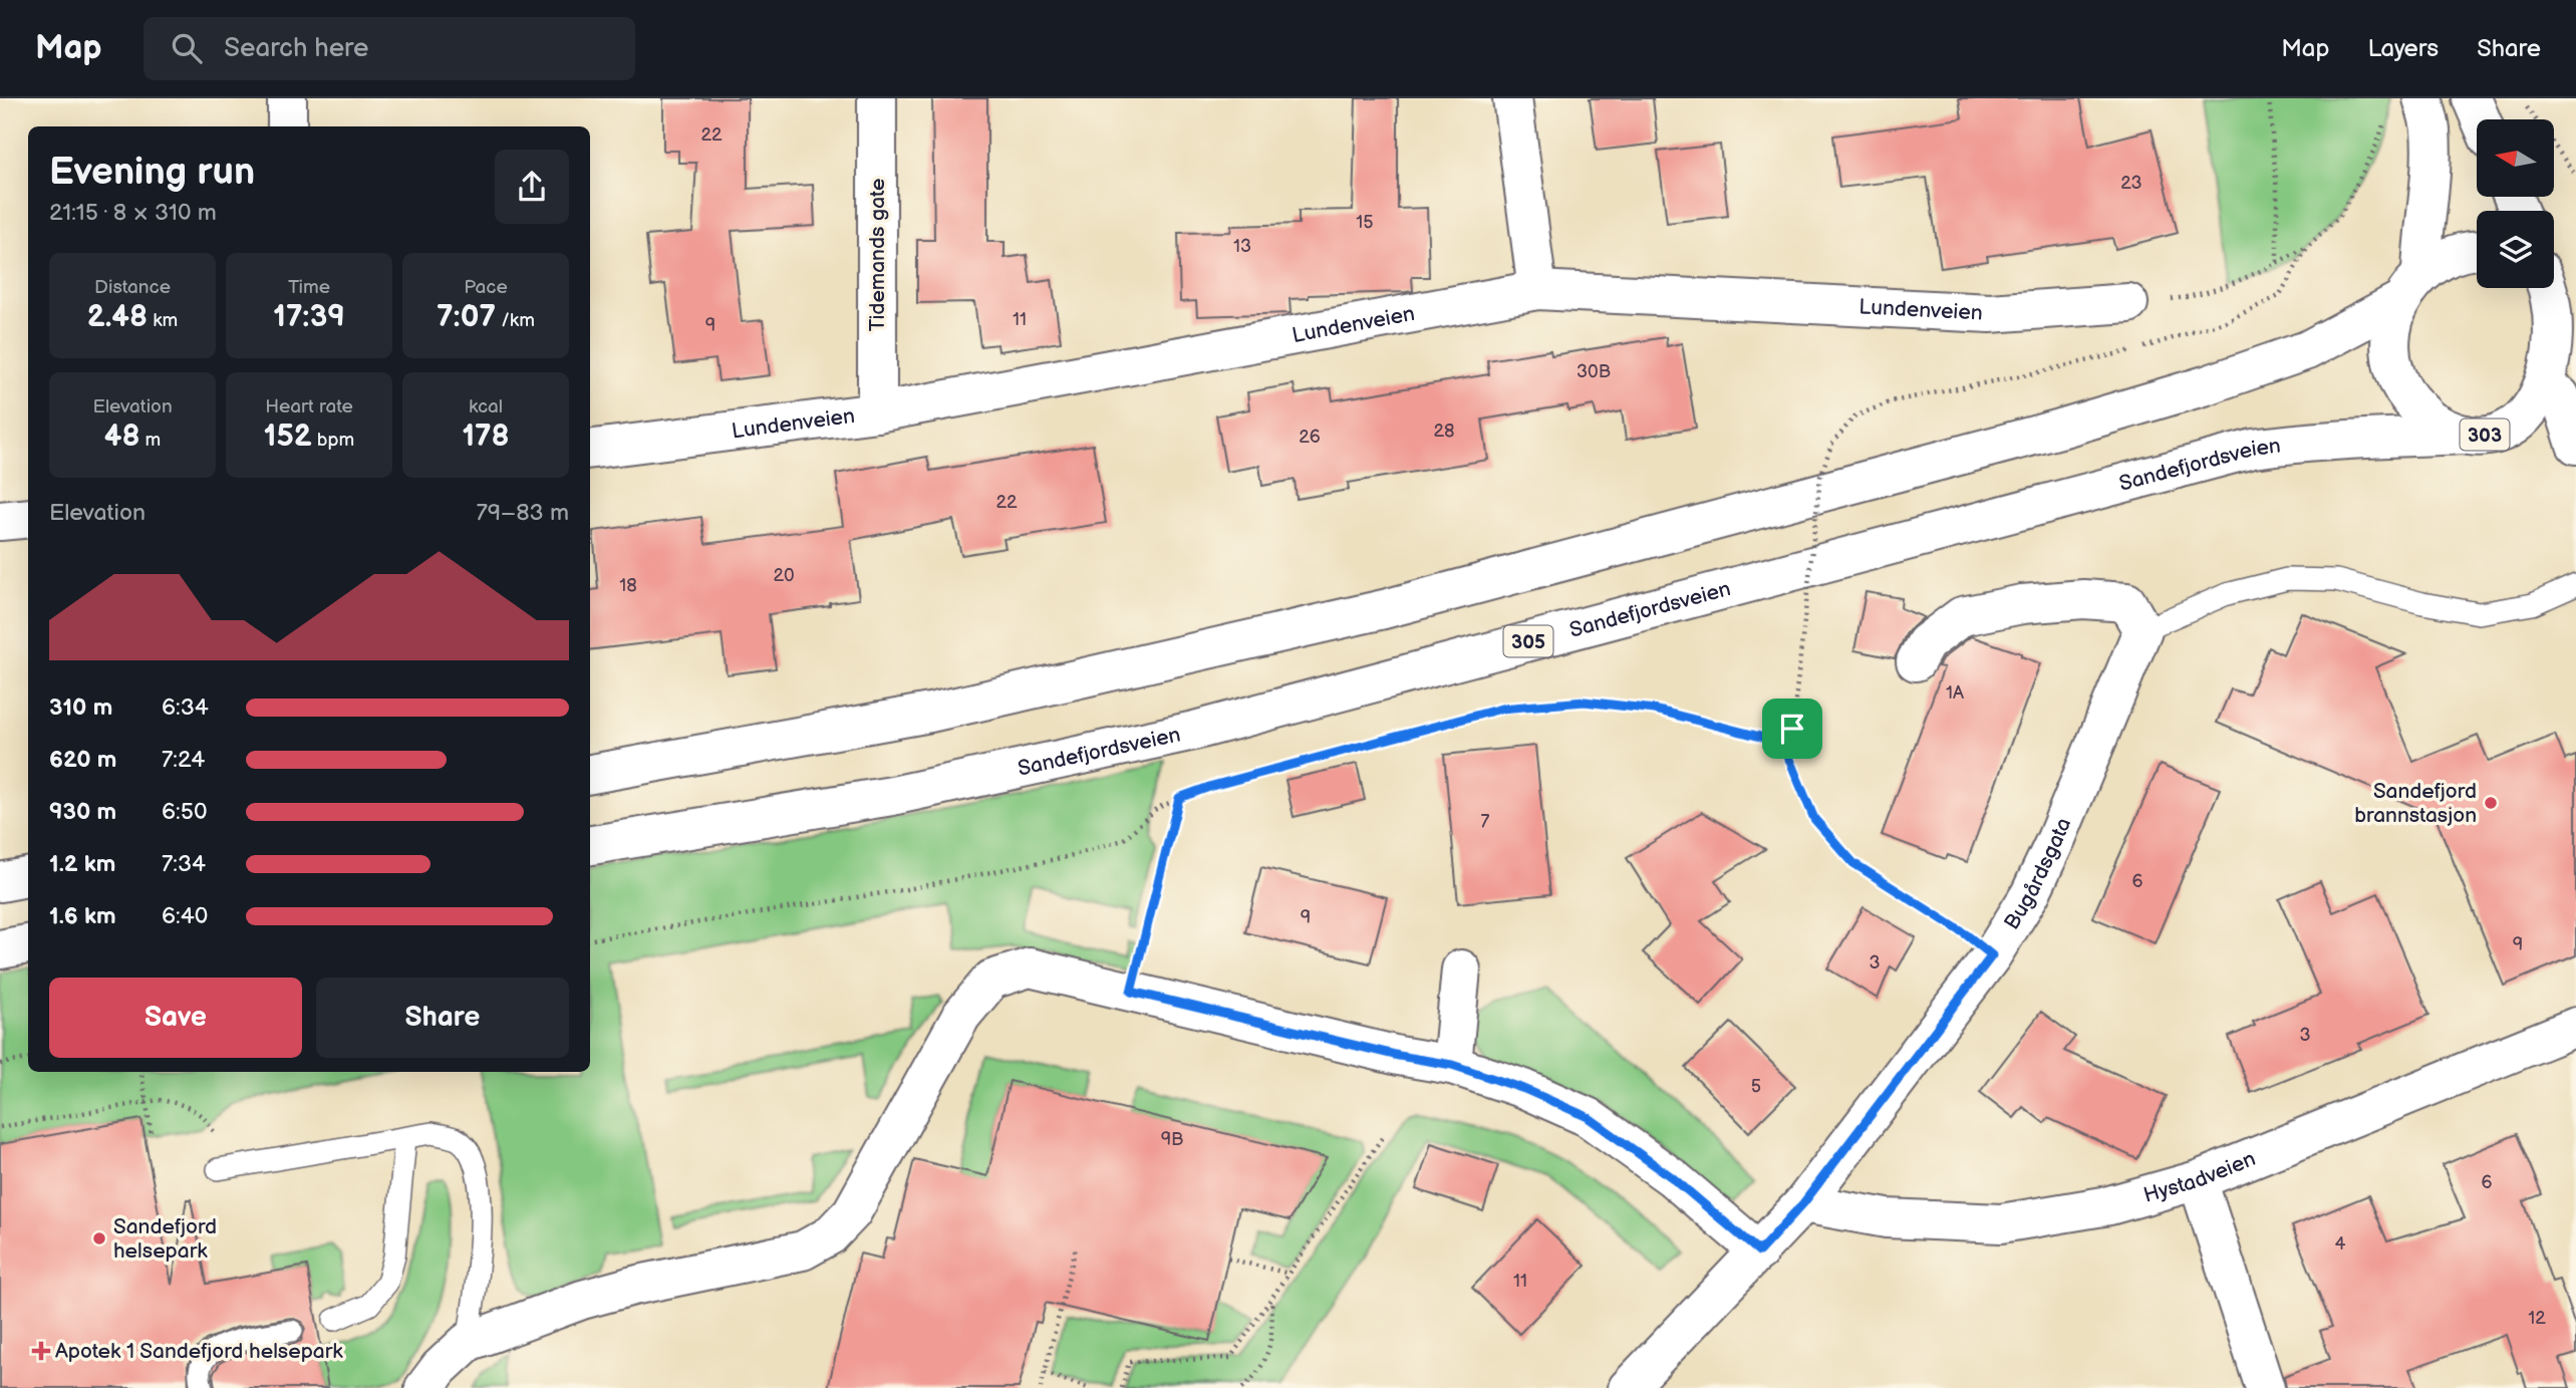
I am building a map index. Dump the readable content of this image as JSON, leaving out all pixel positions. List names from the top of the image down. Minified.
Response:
{"streets":{"street":["Tidemands gate","Lundenveien","303","Sandefjordsveien","305","Bugårdsgata","Hystadveien"]},"crossings":[["Tidemands gate","Lundenveien"],["303","Sandefjordsveien"],["Bugårdsgata","Hystadveien"]],"places":{"other":["Sandefjord brannstasjon","Sandefjord helsepark"],"health":["Apotek 1 Sandefjord helsepark"]},"house_numbers":["22","23","15","13","11","9","30B","28","26","22","20","18","1A","7","6","9","9","3","3","5","9B","6","4","11","12"],"north":"left","page":{"header":"Map","search":"Search here","nav":["Map","Layers","Share"],"heading":["Evening run","21:15 · 8 × 310 m"],"stats":[["Distance","2.48 km"],["Time","17:39"],["Pace","7:07 /km"],["Elevation","48 m"],["Heart rate","152 bpm"],["kcal","178"]],"chart":["Elevation","79–83 m"],"list":[{"name":"310 m","note":"6:34"},{"name":"620 m","note":"7:24"},{"name":"930 m","note":"6:50"},{"name":"1.2 km","note":"7:34"},{"name":"1.6 km","note":"6:40"}],"buttons":["Save","Share"]}}
